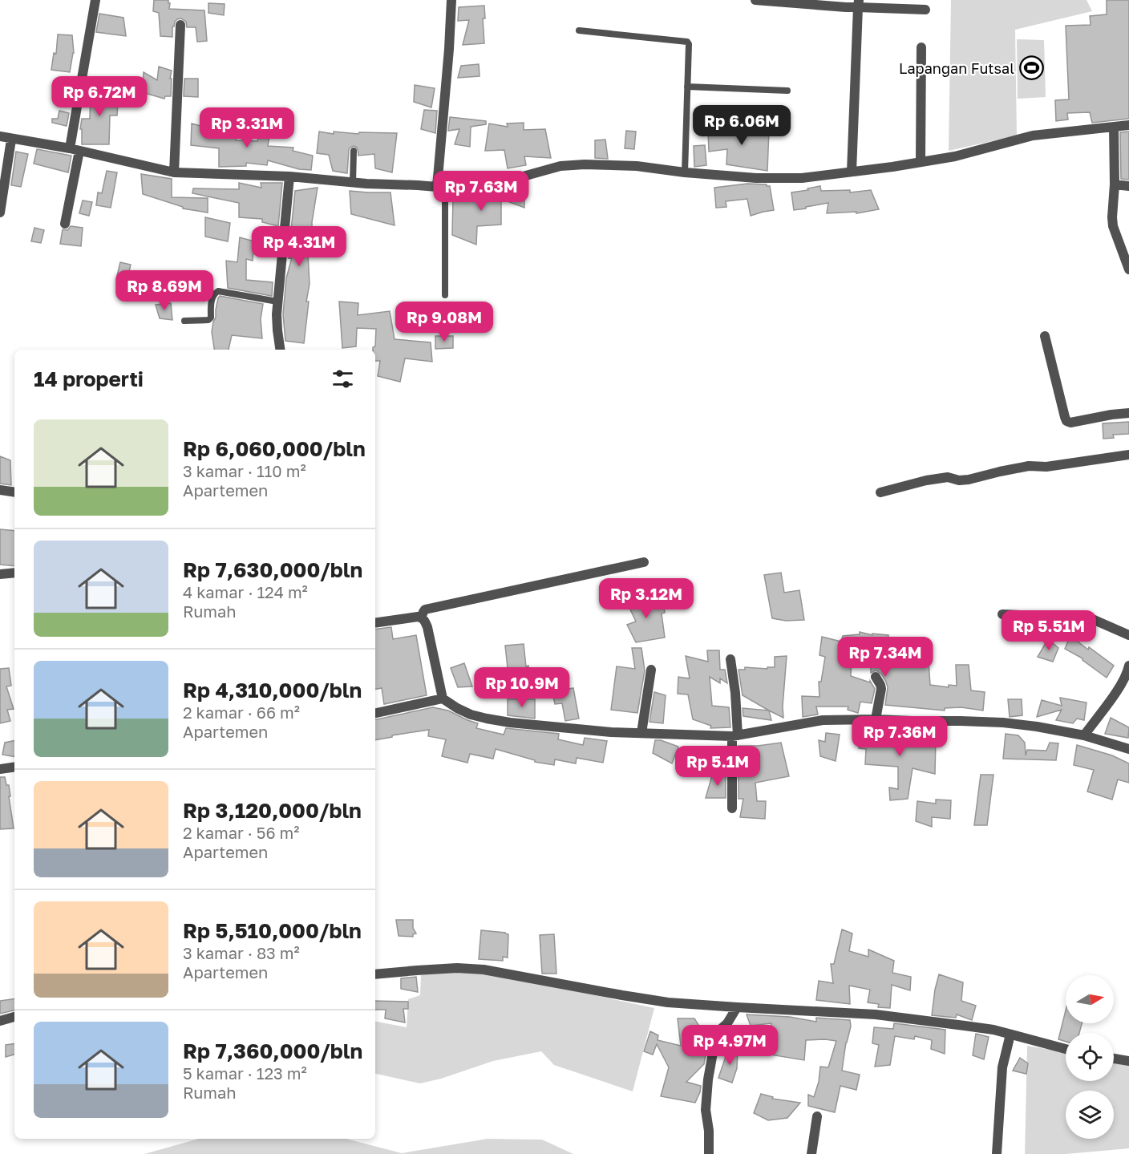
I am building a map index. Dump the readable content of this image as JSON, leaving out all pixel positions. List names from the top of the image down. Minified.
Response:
{"places":{"sports":["Lapangan Futsal"]},"north":"right","page":{"price":["Rp 6.72M","Rp 6.06M","Rp 3.31M","Rp 7.63M","Rp 4.31M","Rp 8.69M","Rp 9.08M","Rp 3.12M","Rp 5.51M","Rp 7.34M","Rp 10.9M","Rp 7.36M","Rp 5.1M","Rp 4.97M"],"heading":"14 properti","list":[{"name":"Rp 6,060,000/bln","note":"3 kamar · 110 m² · Apartemen"},{"name":"Rp 7,630,000/bln","note":"4 kamar · 124 m² · Rumah"},{"name":"Rp 4,310,000/bln","note":"2 kamar · 66 m² · Apartemen"},{"name":"Rp 3,120,000/bln","note":"2 kamar · 56 m² · Apartemen"},{"name":"Rp 5,510,000/bln","note":"3 kamar · 83 m² · Apartemen"},{"name":"Rp 7,360,000/bln","note":"5 kamar · 123 m² · Rumah"}]}}
